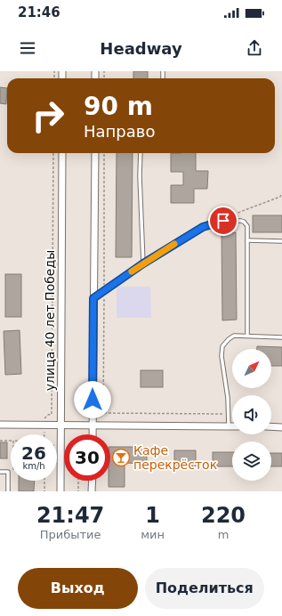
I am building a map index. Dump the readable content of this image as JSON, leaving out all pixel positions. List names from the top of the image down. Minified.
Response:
{"streets":{"street":["улица 40 лет Победы"]},"places":{"bar":["Кафе перекрёсток"]},"north":"top right","page":{"status":"21:46","header":"Headway","turn":["90 m","Направо"],"speed":"26 km/h","limit":"30","eta":["21:47","Прибытие","1","мин","220","m"],"buttons":["Выход","Поделиться"]}}
